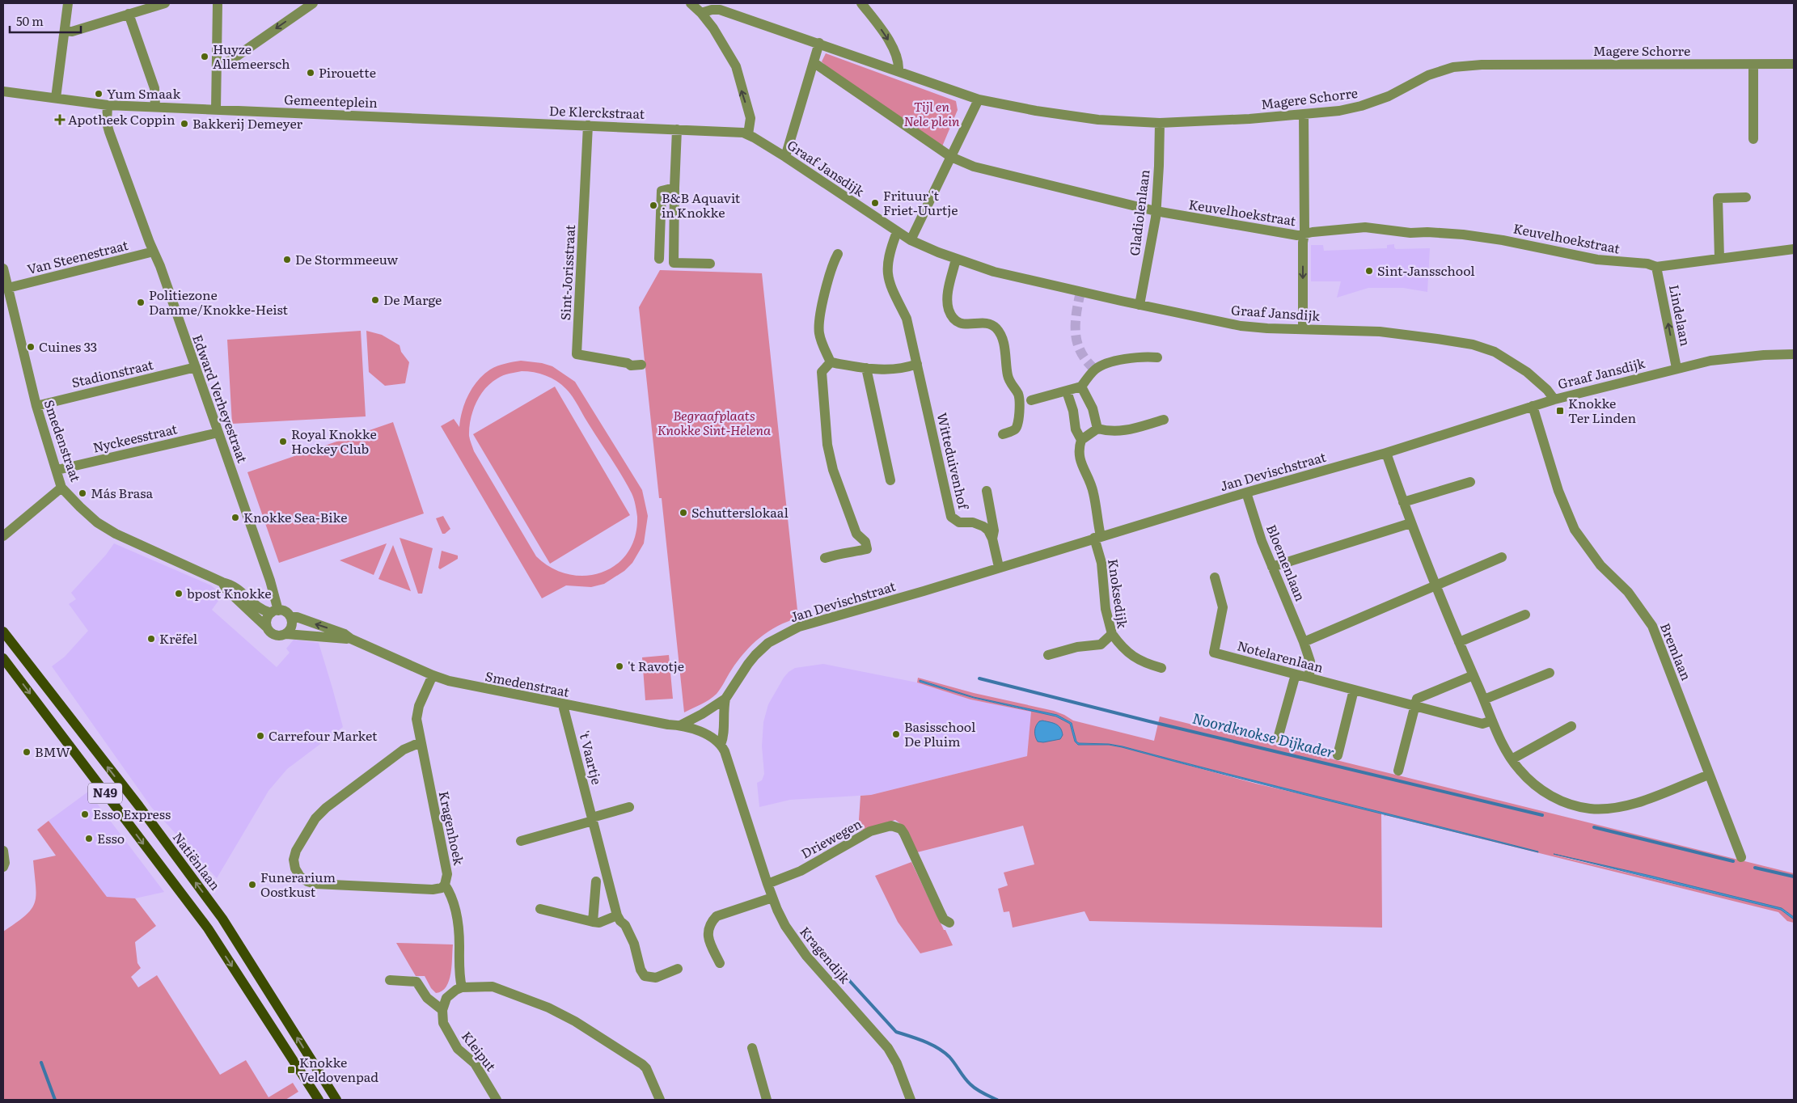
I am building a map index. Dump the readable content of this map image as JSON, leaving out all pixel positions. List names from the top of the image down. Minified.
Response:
{"streets":{"main road":["N49","Natiënlaan"],"street":["Magere Schorre","Gemeenteplein","De Klerckstraat","Graaf Jansdijk","Gladiolenlaan","Keuvelhoekstraat","Van Steenestraat","Sint-Jorisstraat","Lindelaan","Stadionstraat","Edward Verheyestraat","Nyckeesstraat","Smedenstraat","Witteduivenhof","Jan Devischstraat","Bloemenlaan","Knoksedijk","Bremlaan","Notelarenlaan","'t Vaartje","Kragenhoek","Driewegen","Kragendijk","Kleiput"]},"crossings":[["Magere Schorre","Gladiolenlaan"],["Gemeenteplein","De Klerckstraat"],["Gemeenteplein","Edward Verheyestraat"],["De Klerckstraat","Graaf Jansdijk"],["De Klerckstraat","Sint-Jorisstraat"],["Graaf Jansdijk","Gladiolenlaan"],["Graaf Jansdijk","Lindelaan"],["Graaf Jansdijk","Witteduivenhof"],["Graaf Jansdijk","Jan Devischstraat"],["Gladiolenlaan","Keuvelhoekstraat"],["Keuvelhoekstraat","Lindelaan"],["Van Steenestraat","Edward Verheyestraat"],["Van Steenestraat","Smedenstraat"],["Stadionstraat","Edward Verheyestraat"],["Stadionstraat","Smedenstraat"],["Edward Verheyestraat","Nyckeesstraat"],["Edward Verheyestraat","Smedenstraat"],["Nyckeesstraat","Smedenstraat"],["Smedenstraat","Jan Devischstraat"],["Smedenstraat","'t Vaartje"],["Smedenstraat","Kragenhoek"],["Smedenstraat","Kragendijk"],["Jan Devischstraat","Bloemenlaan"],["Jan Devischstraat","Knoksedijk"],["Jan Devischstraat","Bremlaan"],["Bloemenlaan","Notelarenlaan"],["Driewegen","Kragendijk"]],"one_way":["Lindelaan"],"water":["Noordknokse Dijkader"],"parks":["Tijl en Nele plein","Begraafplaats Knokke Sint-Helena"],"places":{"other":["Huyze Allemeersch","Pirouette","Yum Smaak","Bakkerij Demeyer","Frituur 't Friet-Uurtje","B&B Aquavit in Knokke","De Stormmeeuw","Sint-Jansschool","De Marge","Politiezone Damme/Knokke-Heist","Cuines 33","Royal Knokke Hockey Club","Más Brasa","Schutterslokaal","Knokke Sea-Bike","bpost Knokke","Krëfel","'t Ravotje","Basisschool De Pluim","Carrefour Market","BMW","Esso Express","Esso","Funerarium Oostkust"],"health":["Apotheek Coppin"],"transit":["Knokke Ter Linden","Knokke Veldovenpad"]},"scale_bar":"50 m"}
